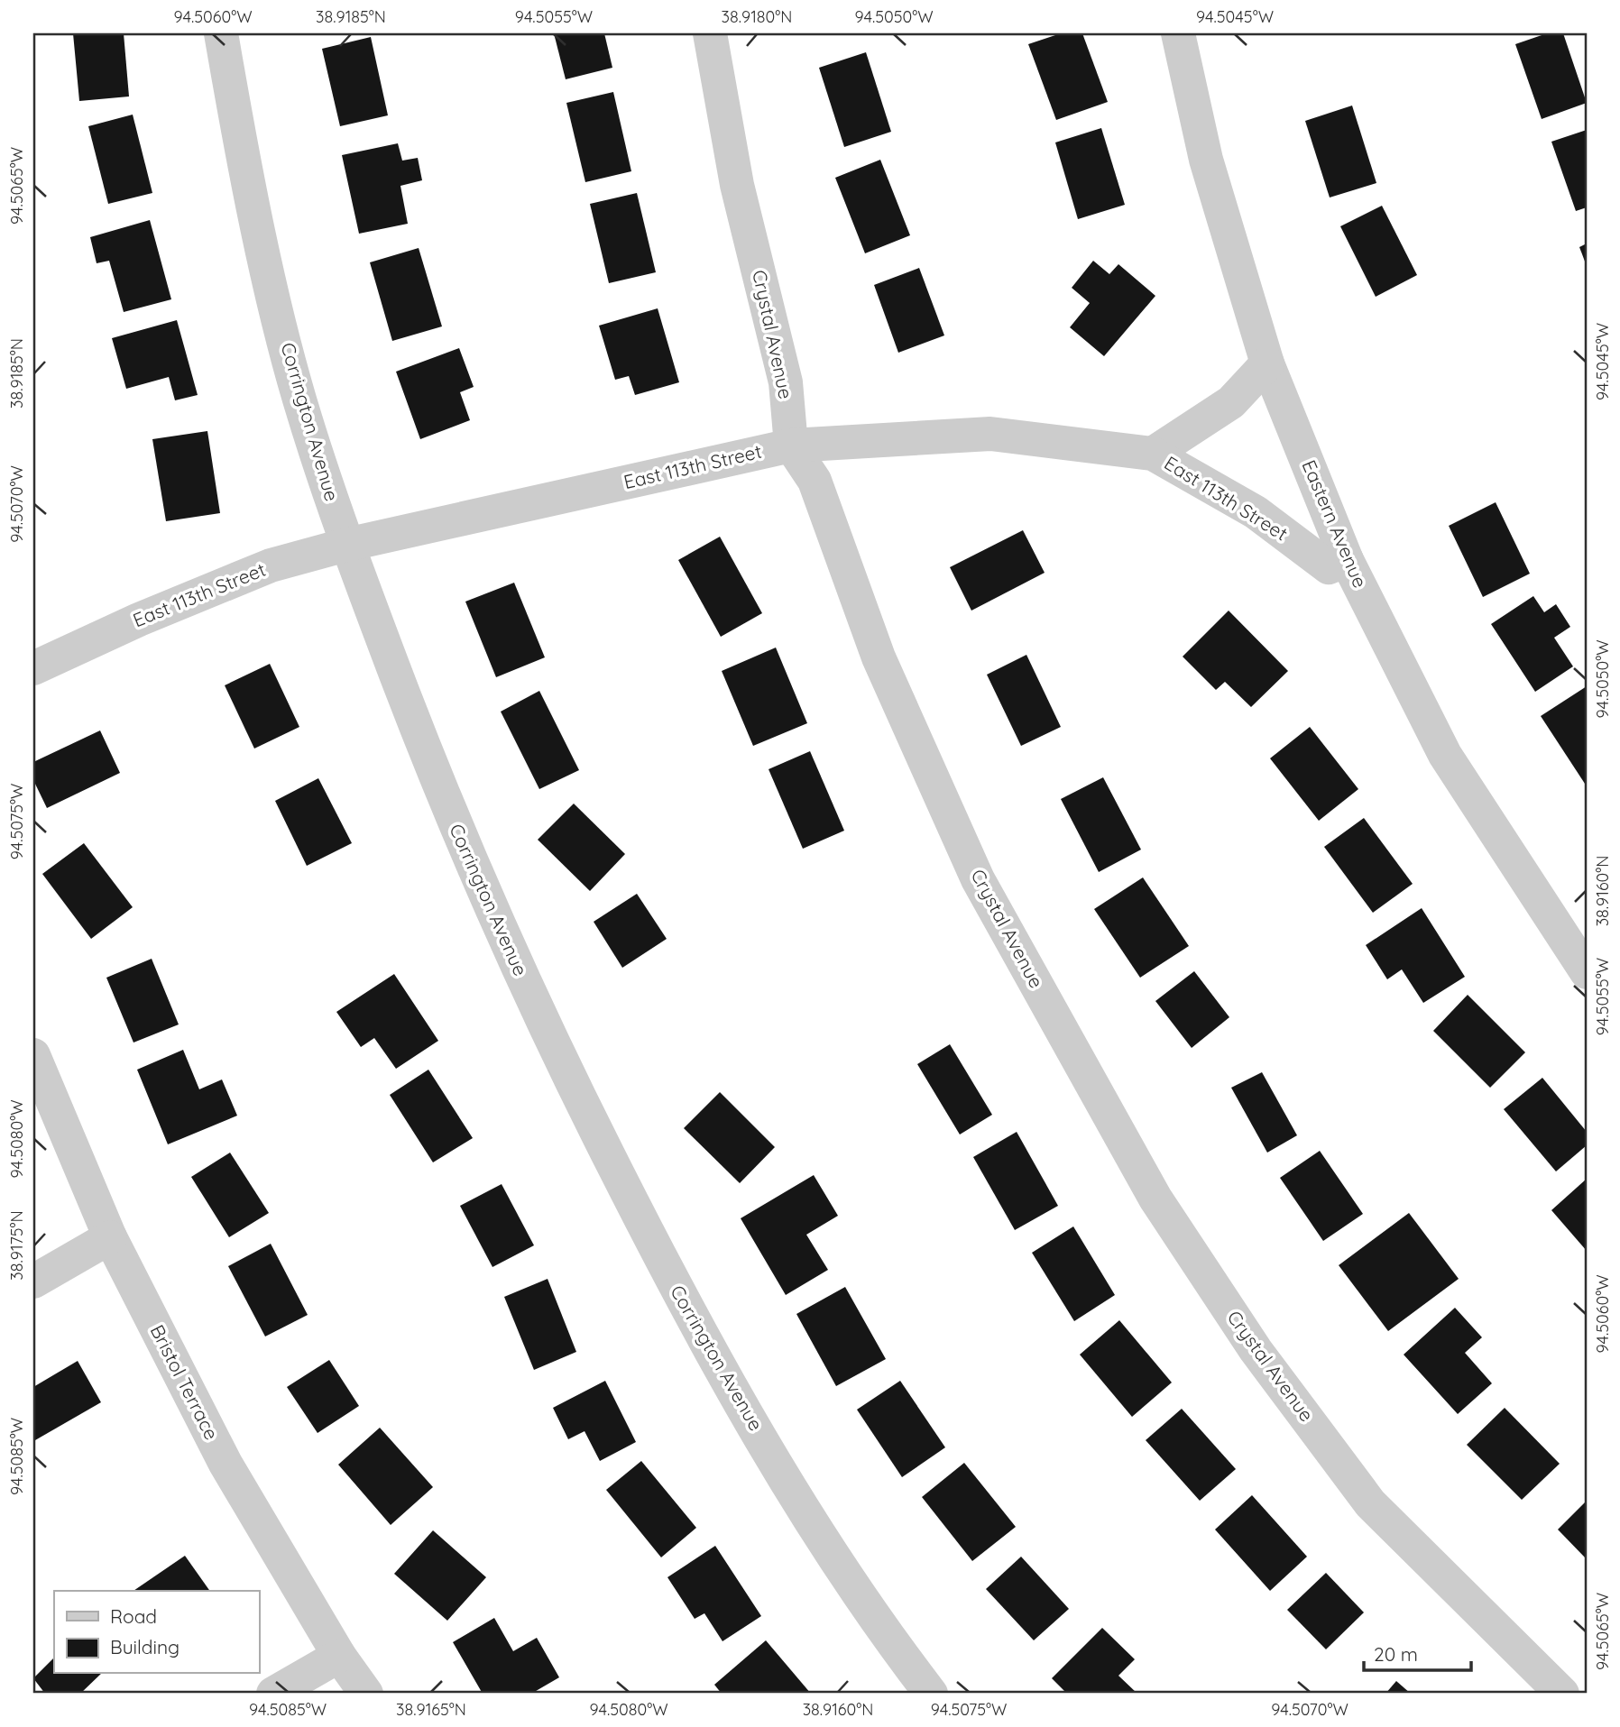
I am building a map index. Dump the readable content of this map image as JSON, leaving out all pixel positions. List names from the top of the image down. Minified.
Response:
{"streets":{"street":["Crystal Avenue","Corrington Avenue","East 113th Street","Eastern Avenue","Bristol Terrace"]},"crossings":[["Crystal Avenue","East 113th Street"],["Corrington Avenue","East 113th Street"],["East 113th Street","Eastern Avenue"]],"legend":["Road","Building"],"scale_bar":"20 m","coordinates":["94.5060°W","38.9185°N","94.5055°W","38.9180°N","94.5050°W","94.5045°W","94.5065°W","94.5070°W","94.5075°W","38.9160°N","94.5080°W","38.9175°N","94.5085°W","38.9165°N"]}
